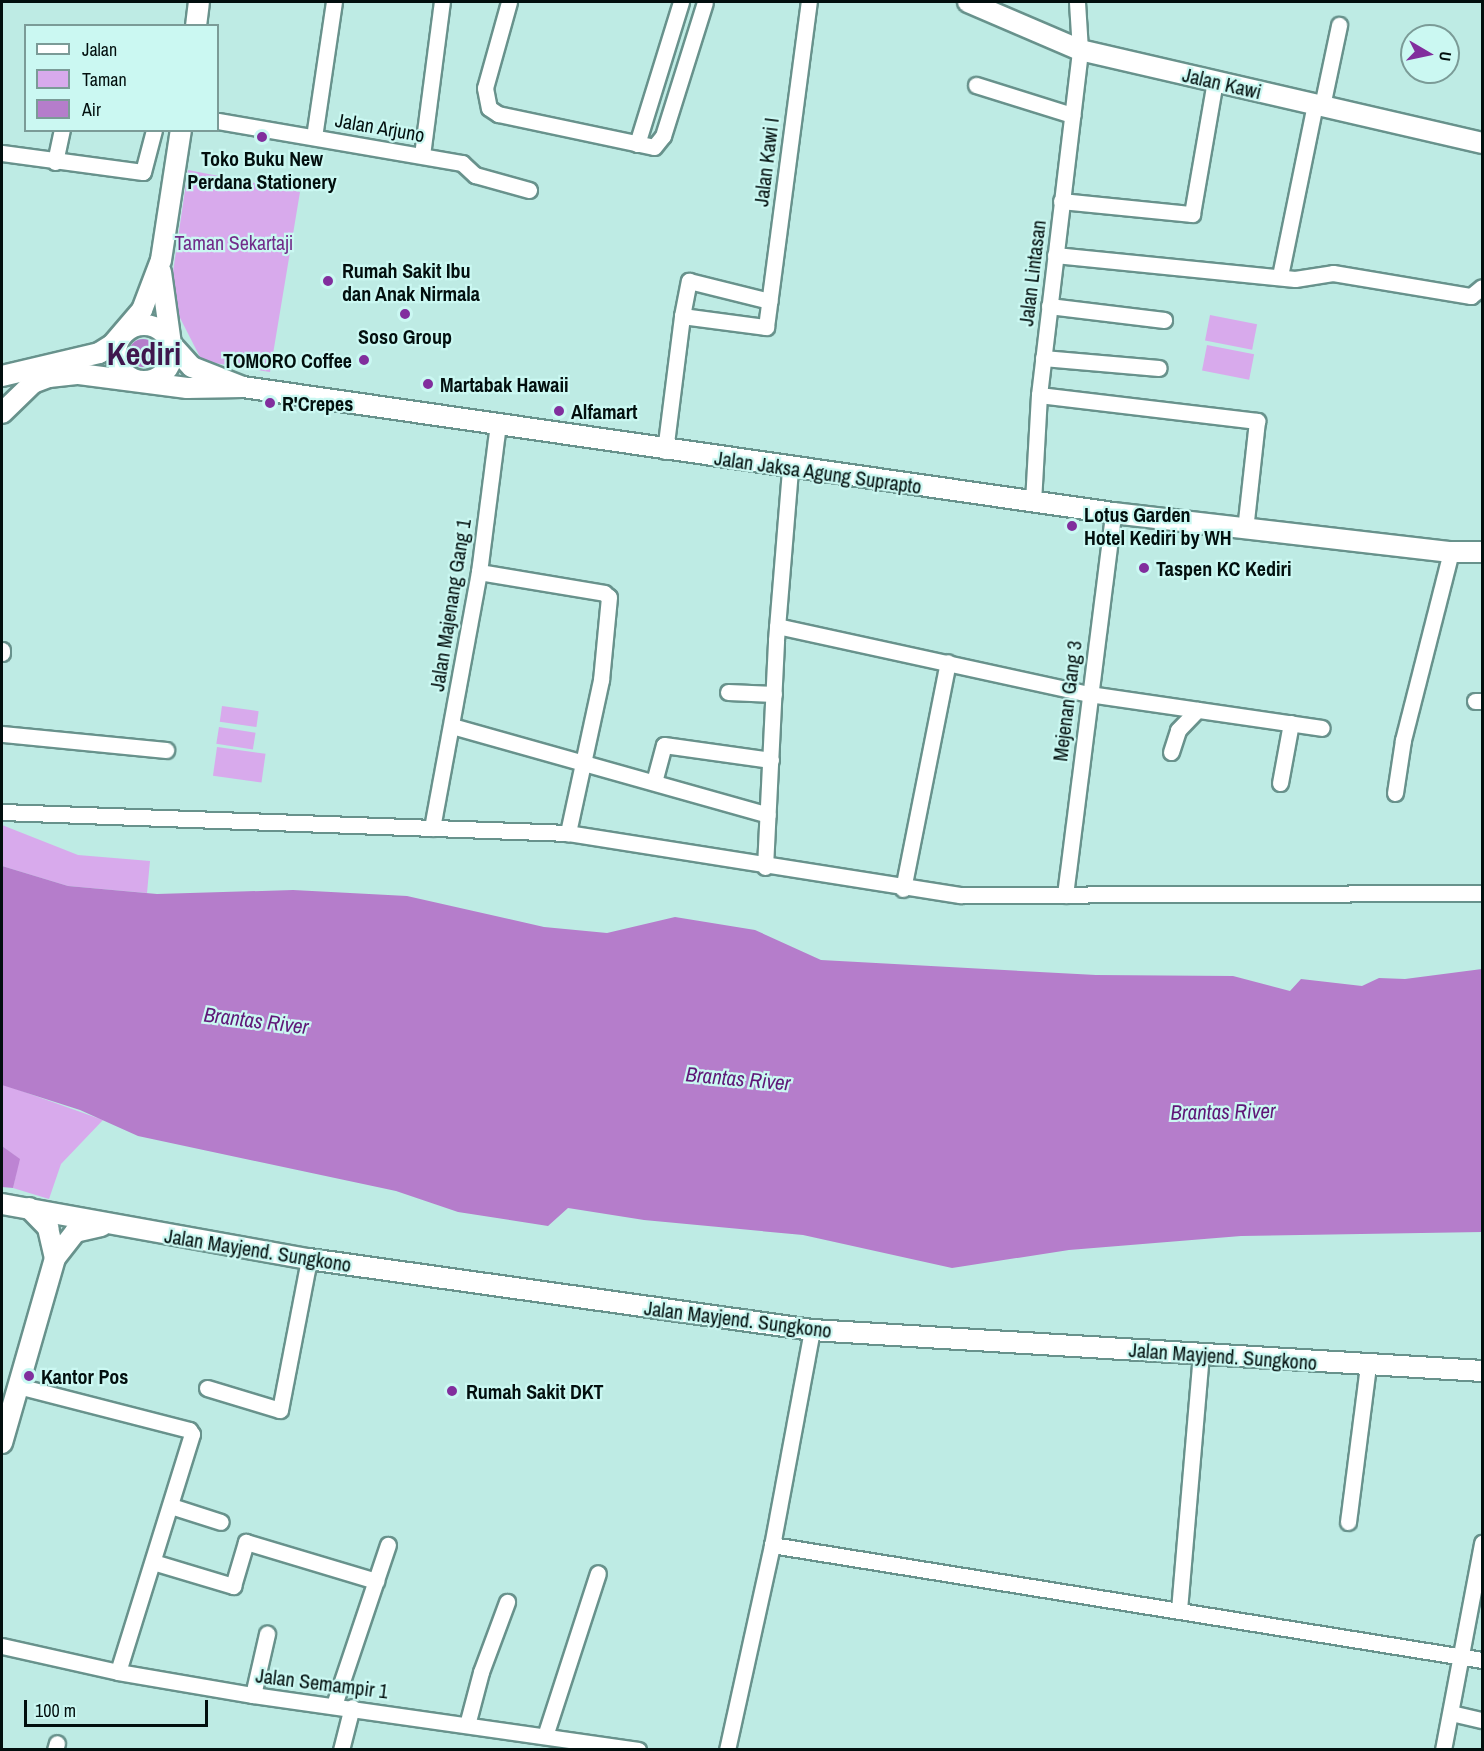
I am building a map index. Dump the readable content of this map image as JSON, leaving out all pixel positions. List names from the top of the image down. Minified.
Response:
{"streets":{"main road":["Jalan Kawi","Jalan Jaksa Agung Suprapto","Jalan Mayjend. Sungkono"],"street":["Jalan Arjuno","Jalan Kawi I","Jalan Lintasan","Jalan Majenang Gang 1","Mejenan Gang 3","Jalan Semampir 1"]},"crossings":[["Jalan Kawi","Jalan Lintasan"],["Jalan Lintasan","Jalan Jaksa Agung Suprapto"],["Jalan Jaksa Agung Suprapto","Jalan Majenang Gang 1"],["Jalan Jaksa Agung Suprapto","Mejenan Gang 3"]],"districts":["Kediri"],"water":["Brantas River"],"parks":["Taman Sekartaji"],"places":["Toko Buku New Perdana Stationery","Rumah Sakit Ibu dan Anak Nirmala","Soso Group","TOMORO Coffee","Martabak Hawaii","R'Crepes","Alfamart","Lotus Garden Hotel Kediri by WH","Taspen KC Kediri","Kantor Pos","Rumah Sakit DKT"],"legend":["Jalan","Taman","Air"],"scale_bar":"100 m","north":"right"}
